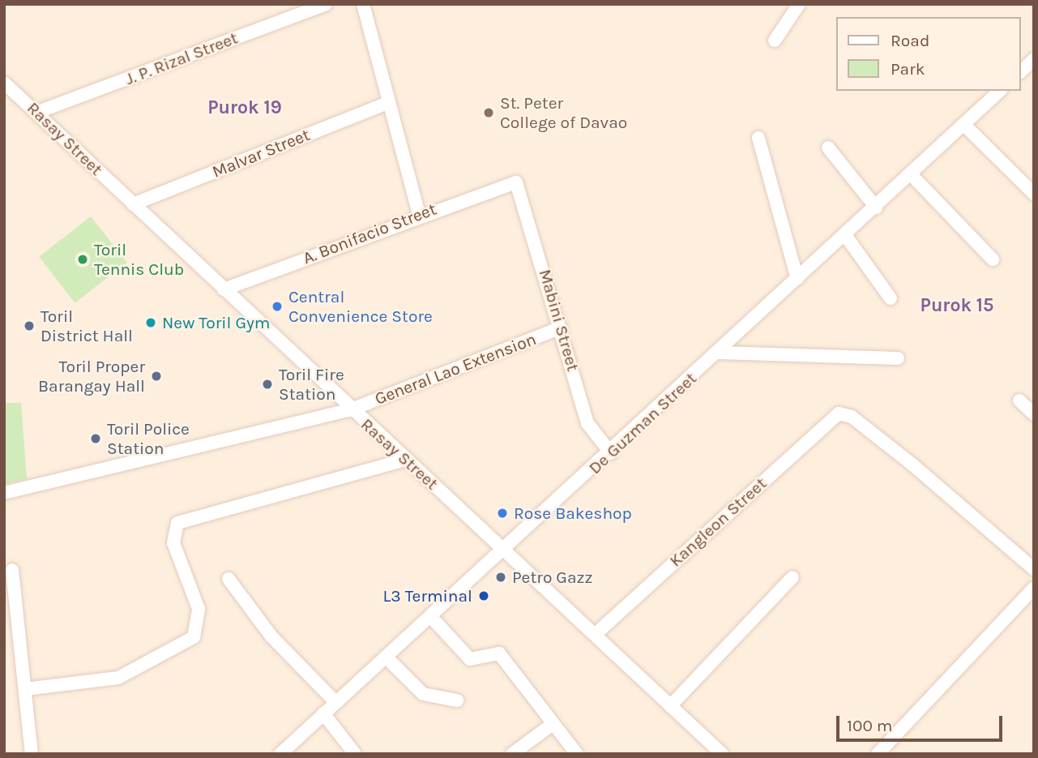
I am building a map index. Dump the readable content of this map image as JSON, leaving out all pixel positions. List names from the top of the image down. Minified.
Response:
{"streets":{"street":["J. P. Rizal Street","Rasay Street","Malvar Street","A. Bonifacio Street","Mabini Street","General Lao Extension","De Guzman Street","Kangleon Street"]},"crossings":[["J. P. Rizal Street","Rasay Street"],["Rasay Street","Malvar Street"],["Rasay Street","A. Bonifacio Street"],["Rasay Street","General Lao Extension"],["Rasay Street","De Guzman Street"],["Rasay Street","Kangleon Street"],["A. Bonifacio Street","Mabini Street"],["Mabini Street","General Lao Extension"],["Mabini Street","De Guzman Street"]],"districts":["Purok 19","Purok 15"],"places":["St. Peter College of Davao","Toril Tennis Club","Central Convenience Store","New Toril Gym","Toril District Hall","Toril Proper Barangay Hall","Toril Fire Station","Toril Police Station","Rose Bakeshop","Petro Gazz","L3 Terminal"],"legend":["Road","Park"],"scale_bar":"100 m"}
